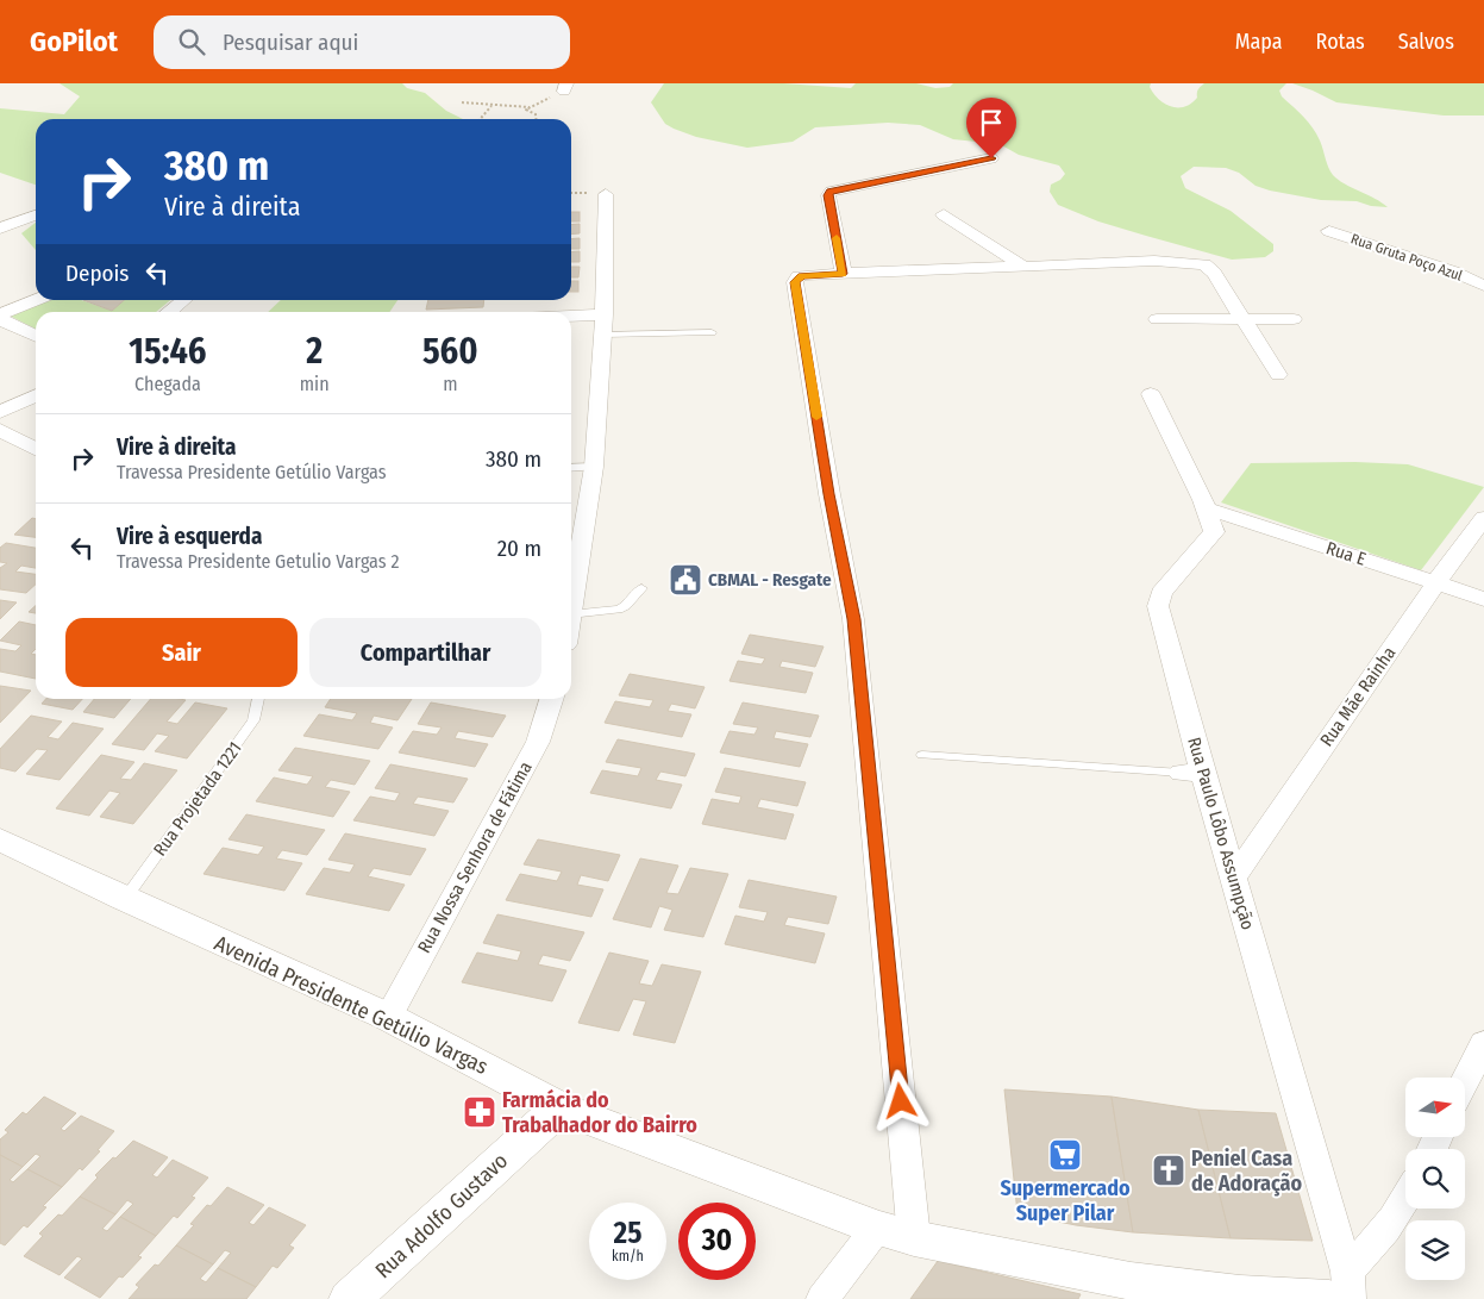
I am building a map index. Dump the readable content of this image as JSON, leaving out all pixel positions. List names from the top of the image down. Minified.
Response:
{"streets":{"street":["Rua Gruta Poço Azul","Rua E","Rua Mãe Rainha","Rua Paulo Lôbo Assumpção","Rua Nossa Senhora de Fátima","Avenida Presidente Getúlio Vargas","Rua Adolfo Gustavo"],"lane":["Rua Projetada 1221"]},"crossings":[["Rua E","Rua Mãe Rainha"],["Rua E","Rua Paulo Lôbo Assumpção"],["Rua Mãe Rainha","Rua Paulo Lôbo Assumpção"],["Rua Projetada 1221","Avenida Presidente Getúlio Vargas"],["Rua Paulo Lôbo Assumpção","Avenida Presidente Getúlio Vargas"],["Rua Nossa Senhora de Fátima","Avenida Presidente Getúlio Vargas"],["Avenida Presidente Getúlio Vargas","Rua Adolfo Gustavo"]],"places":{"public building":["CBMAL - Resgate"],"pharmacy":["Farmácia do Trabalhador do Bairro"],"supermarket":["Supermercado Super Pilar"],"church":["Peniel Casa de Adoração"]},"north":"right","page":{"header":"GoPilot","search":"Pesquisar aqui","nav":["Mapa","Rotas","Salvos"],"turn":["380 m","Vire à direita"],"then":"Depois","eta":["15:46","Chegada","2","min","560","m"],"list":[{"name":"Vire à direita","note":"Travessa Presidente Getúlio Vargas","value":"380 m"},{"name":"Vire à esquerda","note":"Travessa Presidente Getulio Vargas 2","value":"20 m"}],"buttons":["Sair","Compartilhar"],"speed":"25 km/h","limit":"30"}}
